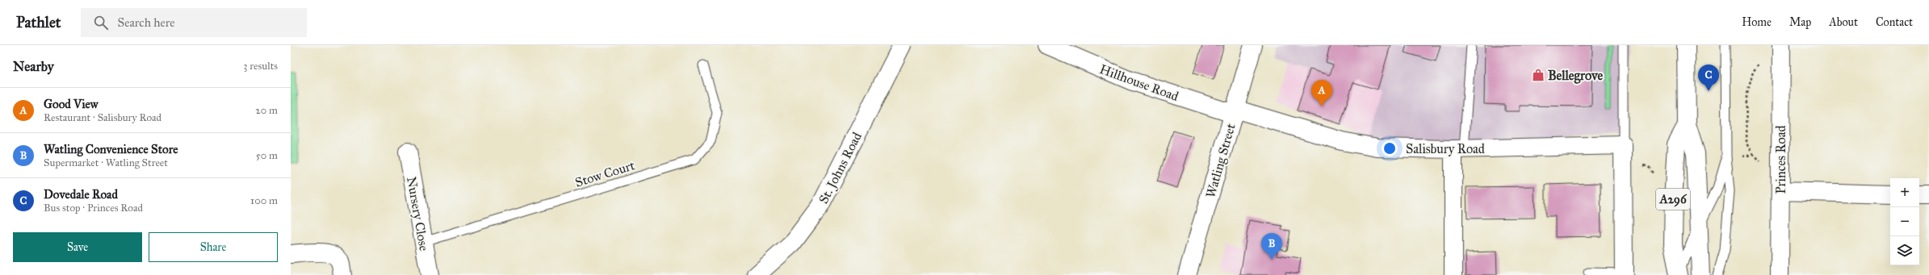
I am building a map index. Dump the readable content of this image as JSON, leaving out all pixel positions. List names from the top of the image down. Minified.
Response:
{"streets":{"street":["Hillhouse Road","Salisbury Road","Princes Road","Watling Street","St. Johns Road","A296","Nursery Close"],"lane":["Stow Court"]},"crossings":[["Hillhouse Road","Salisbury Road"],["Hillhouse Road","Watling Street"],["Salisbury Road","Watling Street"],["Stow Court","Nursery Close"]],"places":{"shop":["Bellegrove"]},"page":{"header":"Pathlet","search":"Search here","nav":["Home","Map","About","Contact"],"heading":["Nearby","3 results"],"pins":["C","A","B"],"list":[{"mark":"A","name":"Good View","note":"Restaurant · Salisbury Road","value":"20 m"},{"mark":"B","name":"Watling Convenience Store","note":"Supermarket · Watling Street","value":"50 m"},{"mark":"C","name":"Dovedale Road","note":"Bus stop · Princes Road","value":"100 m"}],"map_buttons":["+","−"],"buttons":["Save","Share"]}}
